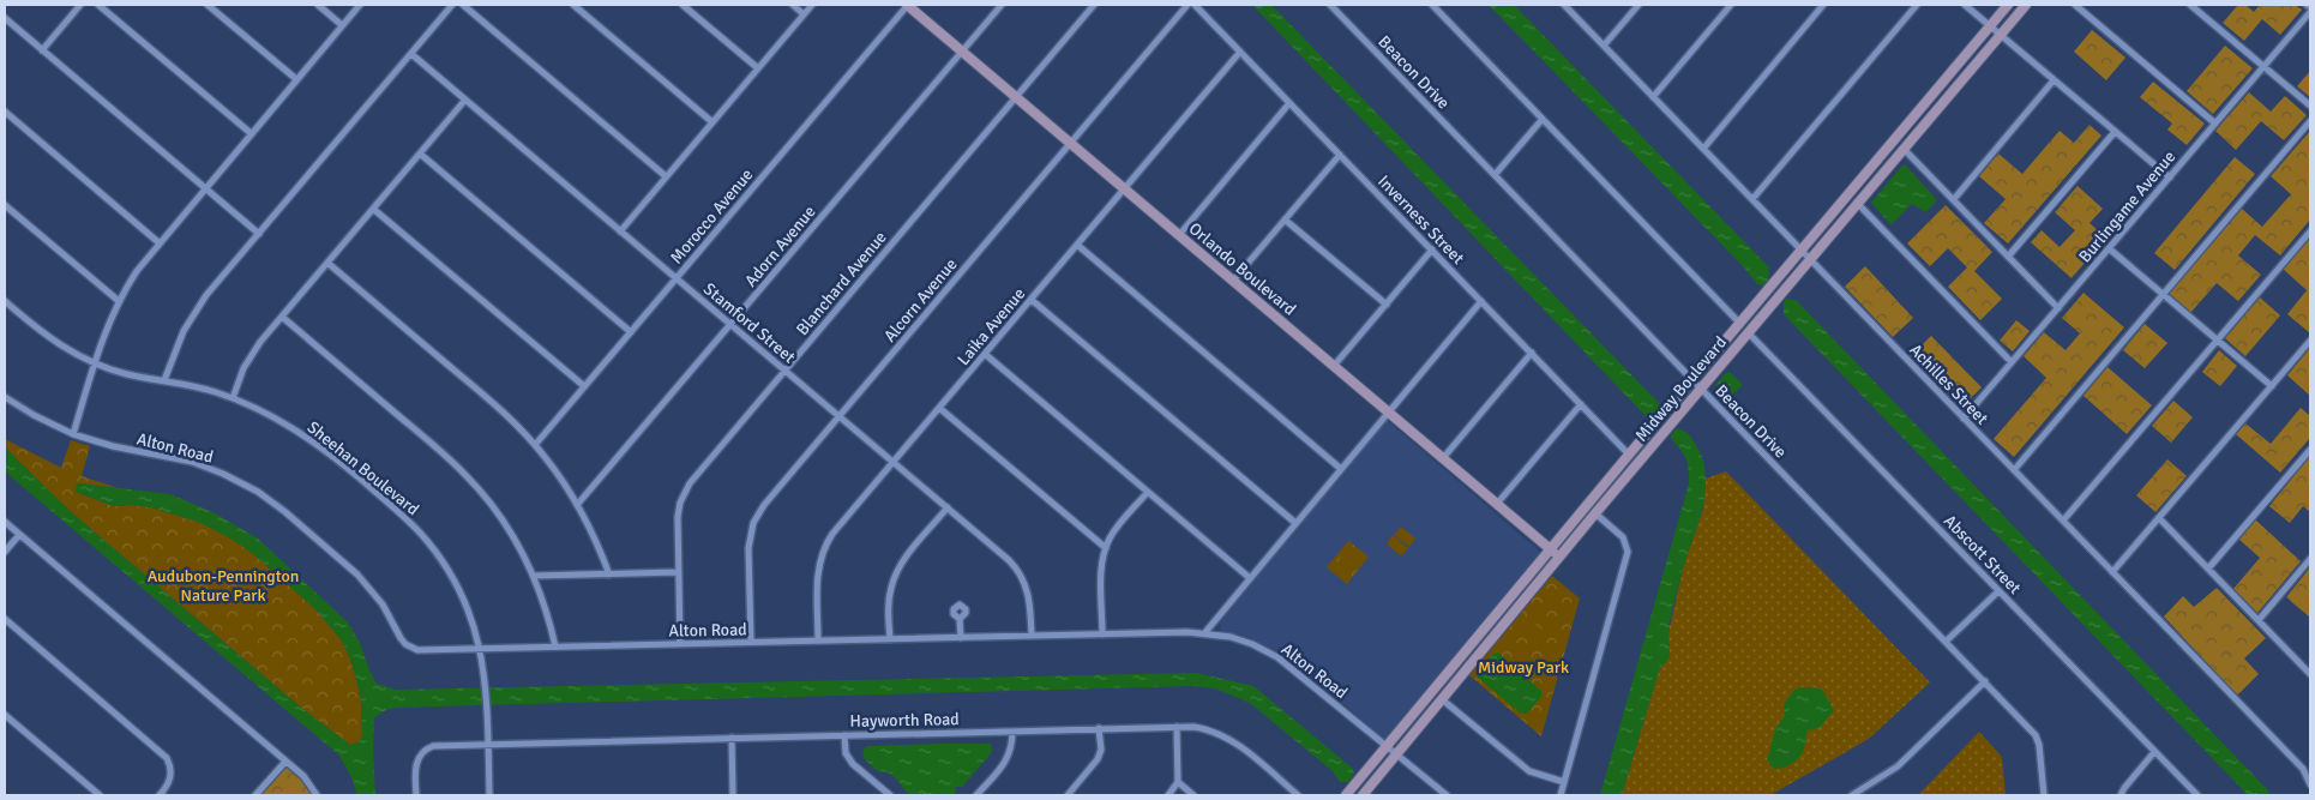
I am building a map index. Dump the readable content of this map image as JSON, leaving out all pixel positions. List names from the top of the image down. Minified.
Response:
{"streets":{"street":["Beacon Drive","Burlingame Avenue","Morocco Avenue","Inverness Street","Adorn Avenue","Orlando Boulevard","Blanchard Avenue","Alcorn Avenue","Stamford Street","Laika Avenue","Achilles Street","Midway Boulevard","Alton Road","Sheehan Boulevard","Abscott Street","Hayworth Road"]},"crossings":[["Beacon Drive","Midway Boulevard"],["Burlingame Avenue","Achilles Street"],["Morocco Avenue","Orlando Boulevard"],["Morocco Avenue","Stamford Street"],["Inverness Street","Laika Avenue"],["Inverness Street","Midway Boulevard"],["Adorn Avenue","Orlando Boulevard"],["Adorn Avenue","Stamford Street"],["Orlando Boulevard","Blanchard Avenue"],["Orlando Boulevard","Alcorn Avenue"],["Orlando Boulevard","Laika Avenue"],["Orlando Boulevard","Midway Boulevard"],["Blanchard Avenue","Stamford Street"],["Blanchard Avenue","Alton Road"],["Alcorn Avenue","Stamford Street"],["Alcorn Avenue","Alton Road"],["Stamford Street","Laika Avenue"],["Stamford Street","Alton Road"],["Laika Avenue","Alton Road"],["Achilles Street","Midway Boulevard"],["Midway Boulevard","Alton Road"],["Midway Boulevard","Abscott Street"],["Alton Road","Sheehan Boulevard"],["Sheehan Boulevard","Hayworth Road"]],"parks":["Audubon-Pennington Nature Park","Midway Park"]}
